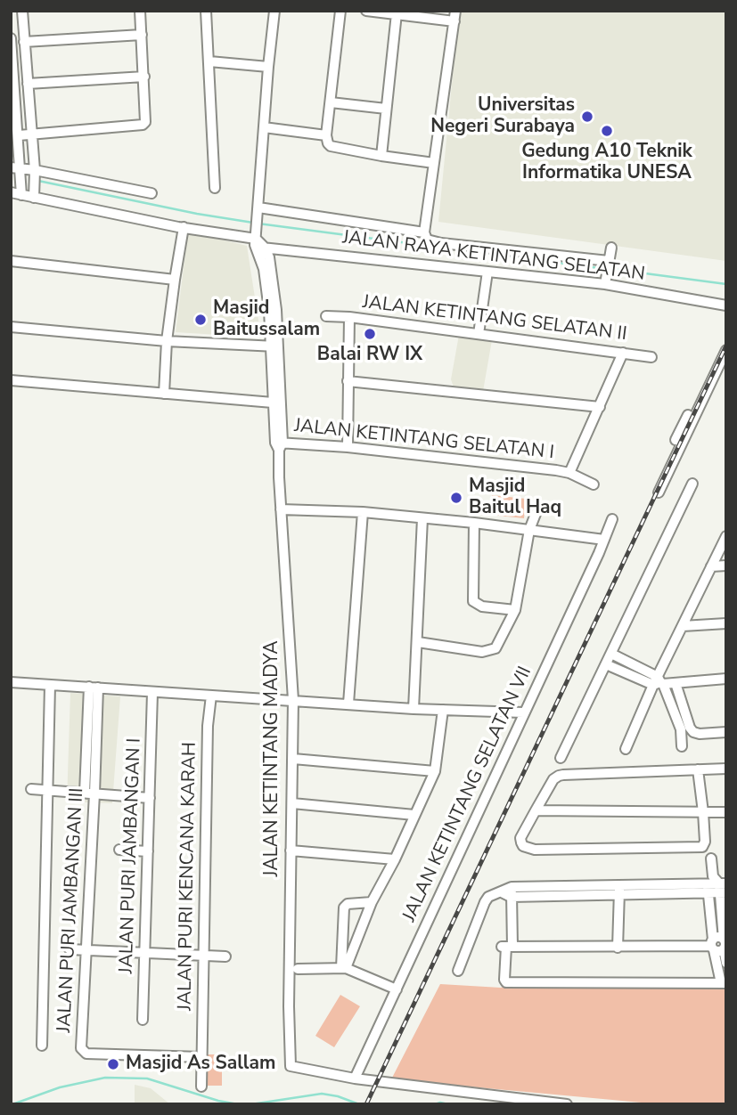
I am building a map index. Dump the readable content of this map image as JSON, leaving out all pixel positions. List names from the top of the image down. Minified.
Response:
{"streets":{"street":["JALAN RAYA KETINTANG SELATAN","JALAN KETINTANG SELATAN II","JALAN KETINTANG SELATAN I","JALAN KETINTANG MADYA","JALAN KETINTANG SELATAN VII","JALAN PURI JAMBANGAN I","JALAN PURI KENCANA KARAH","JALAN PURI JAMBANGAN III"]},"crossings":[["JALAN RAYA KETINTANG SELATAN","JALAN KETINTANG MADYA"],["JALAN KETINTANG SELATAN II","JALAN KETINTANG SELATAN I"],["JALAN KETINTANG SELATAN I","JALAN KETINTANG MADYA"],["JALAN KETINTANG MADYA","JALAN KETINTANG SELATAN VII"],["JALAN PURI KENCANA KARAH","JALAN PURI JAMBANGAN III"]],"places":["Universitas Negeri Surabaya","Gedung A10 Teknik Informatika UNESA","Masjid Baitussalam","Balai RW IX","Masjid Baitul Haq","Masjid As Sallam"]}
